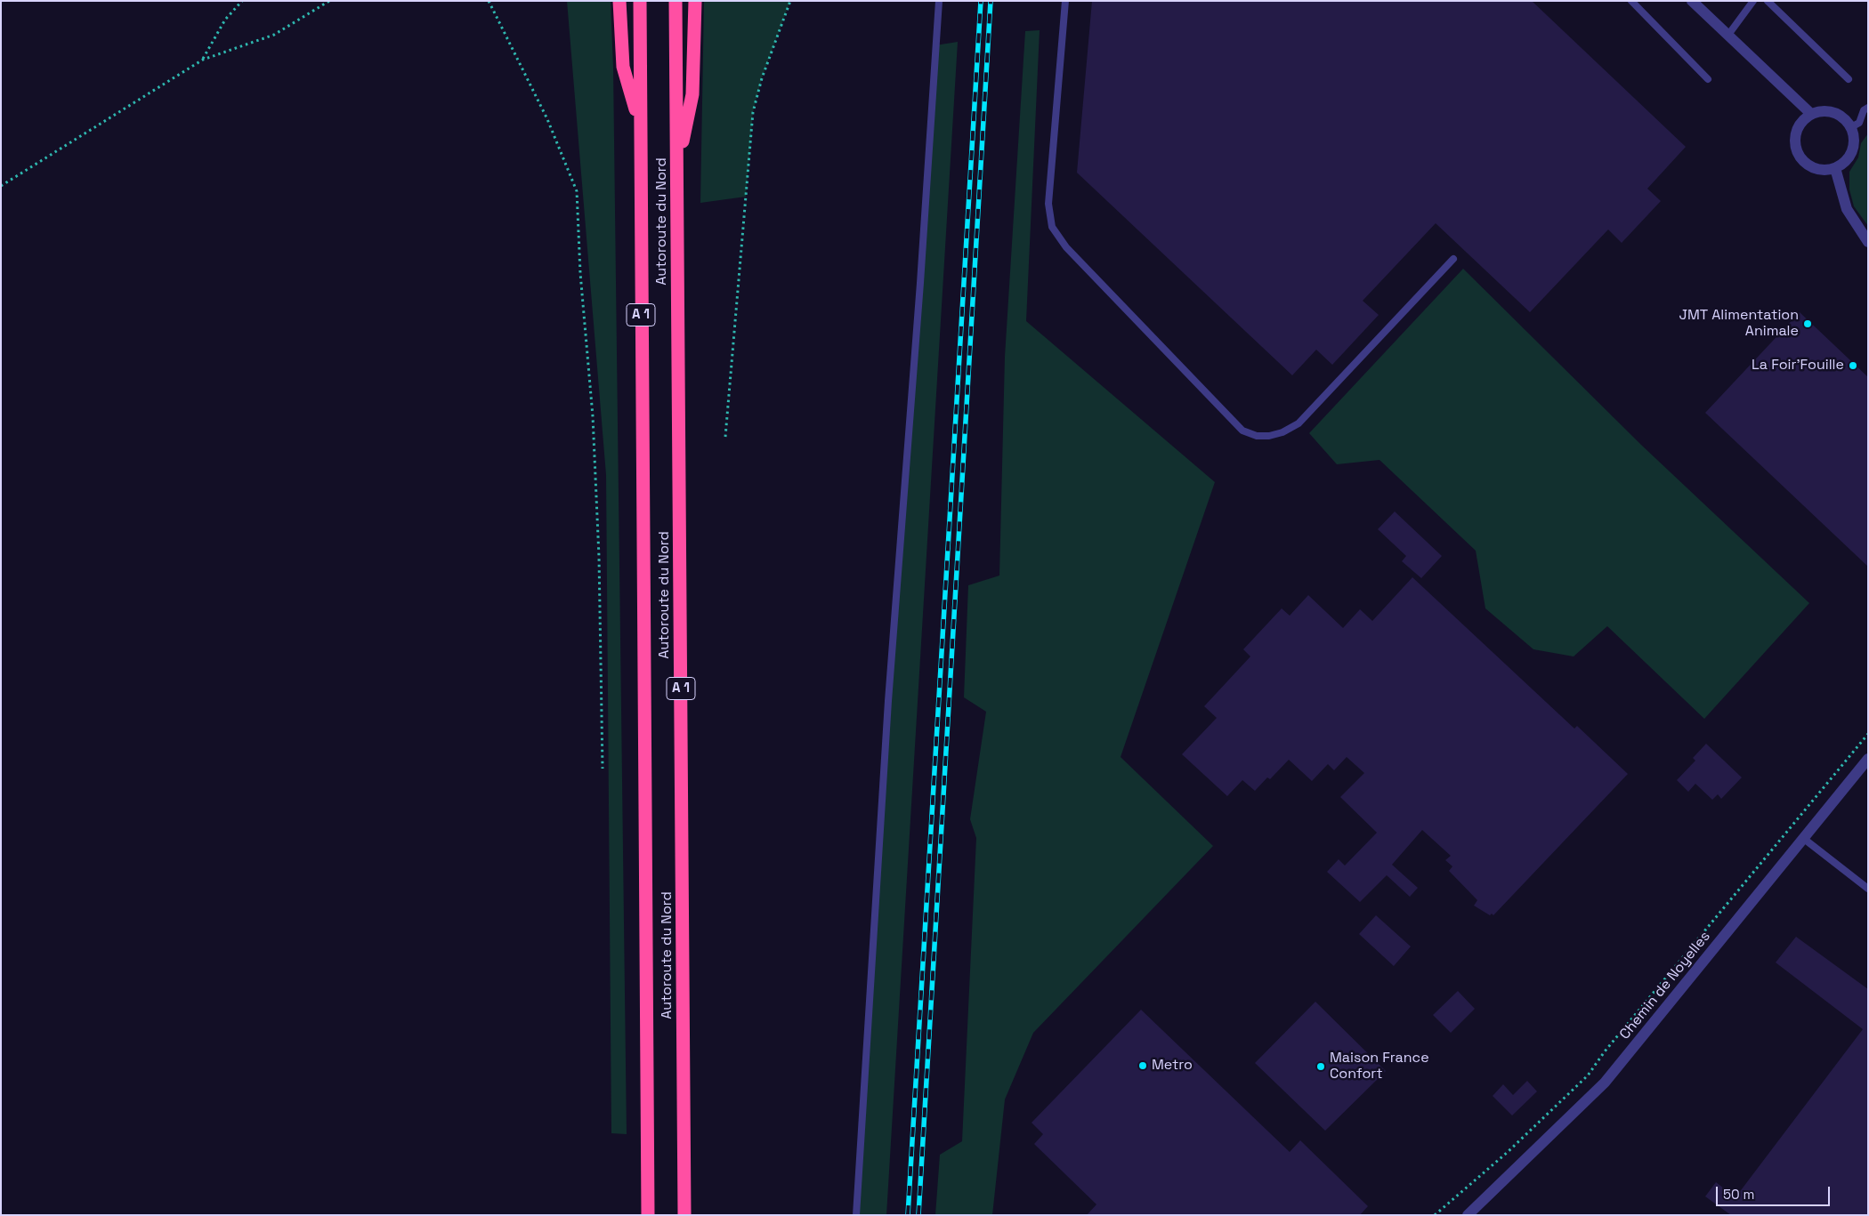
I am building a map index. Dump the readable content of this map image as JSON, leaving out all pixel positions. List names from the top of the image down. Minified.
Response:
{"streets":{"highway":["Autoroute du Nord","A 1"],"street":["Chemin de Noyelles"]},"places":["JMT Alimentation Animale","La Foir'Fouille","Metro","Maison France Confort"],"scale_bar":"50 m"}
